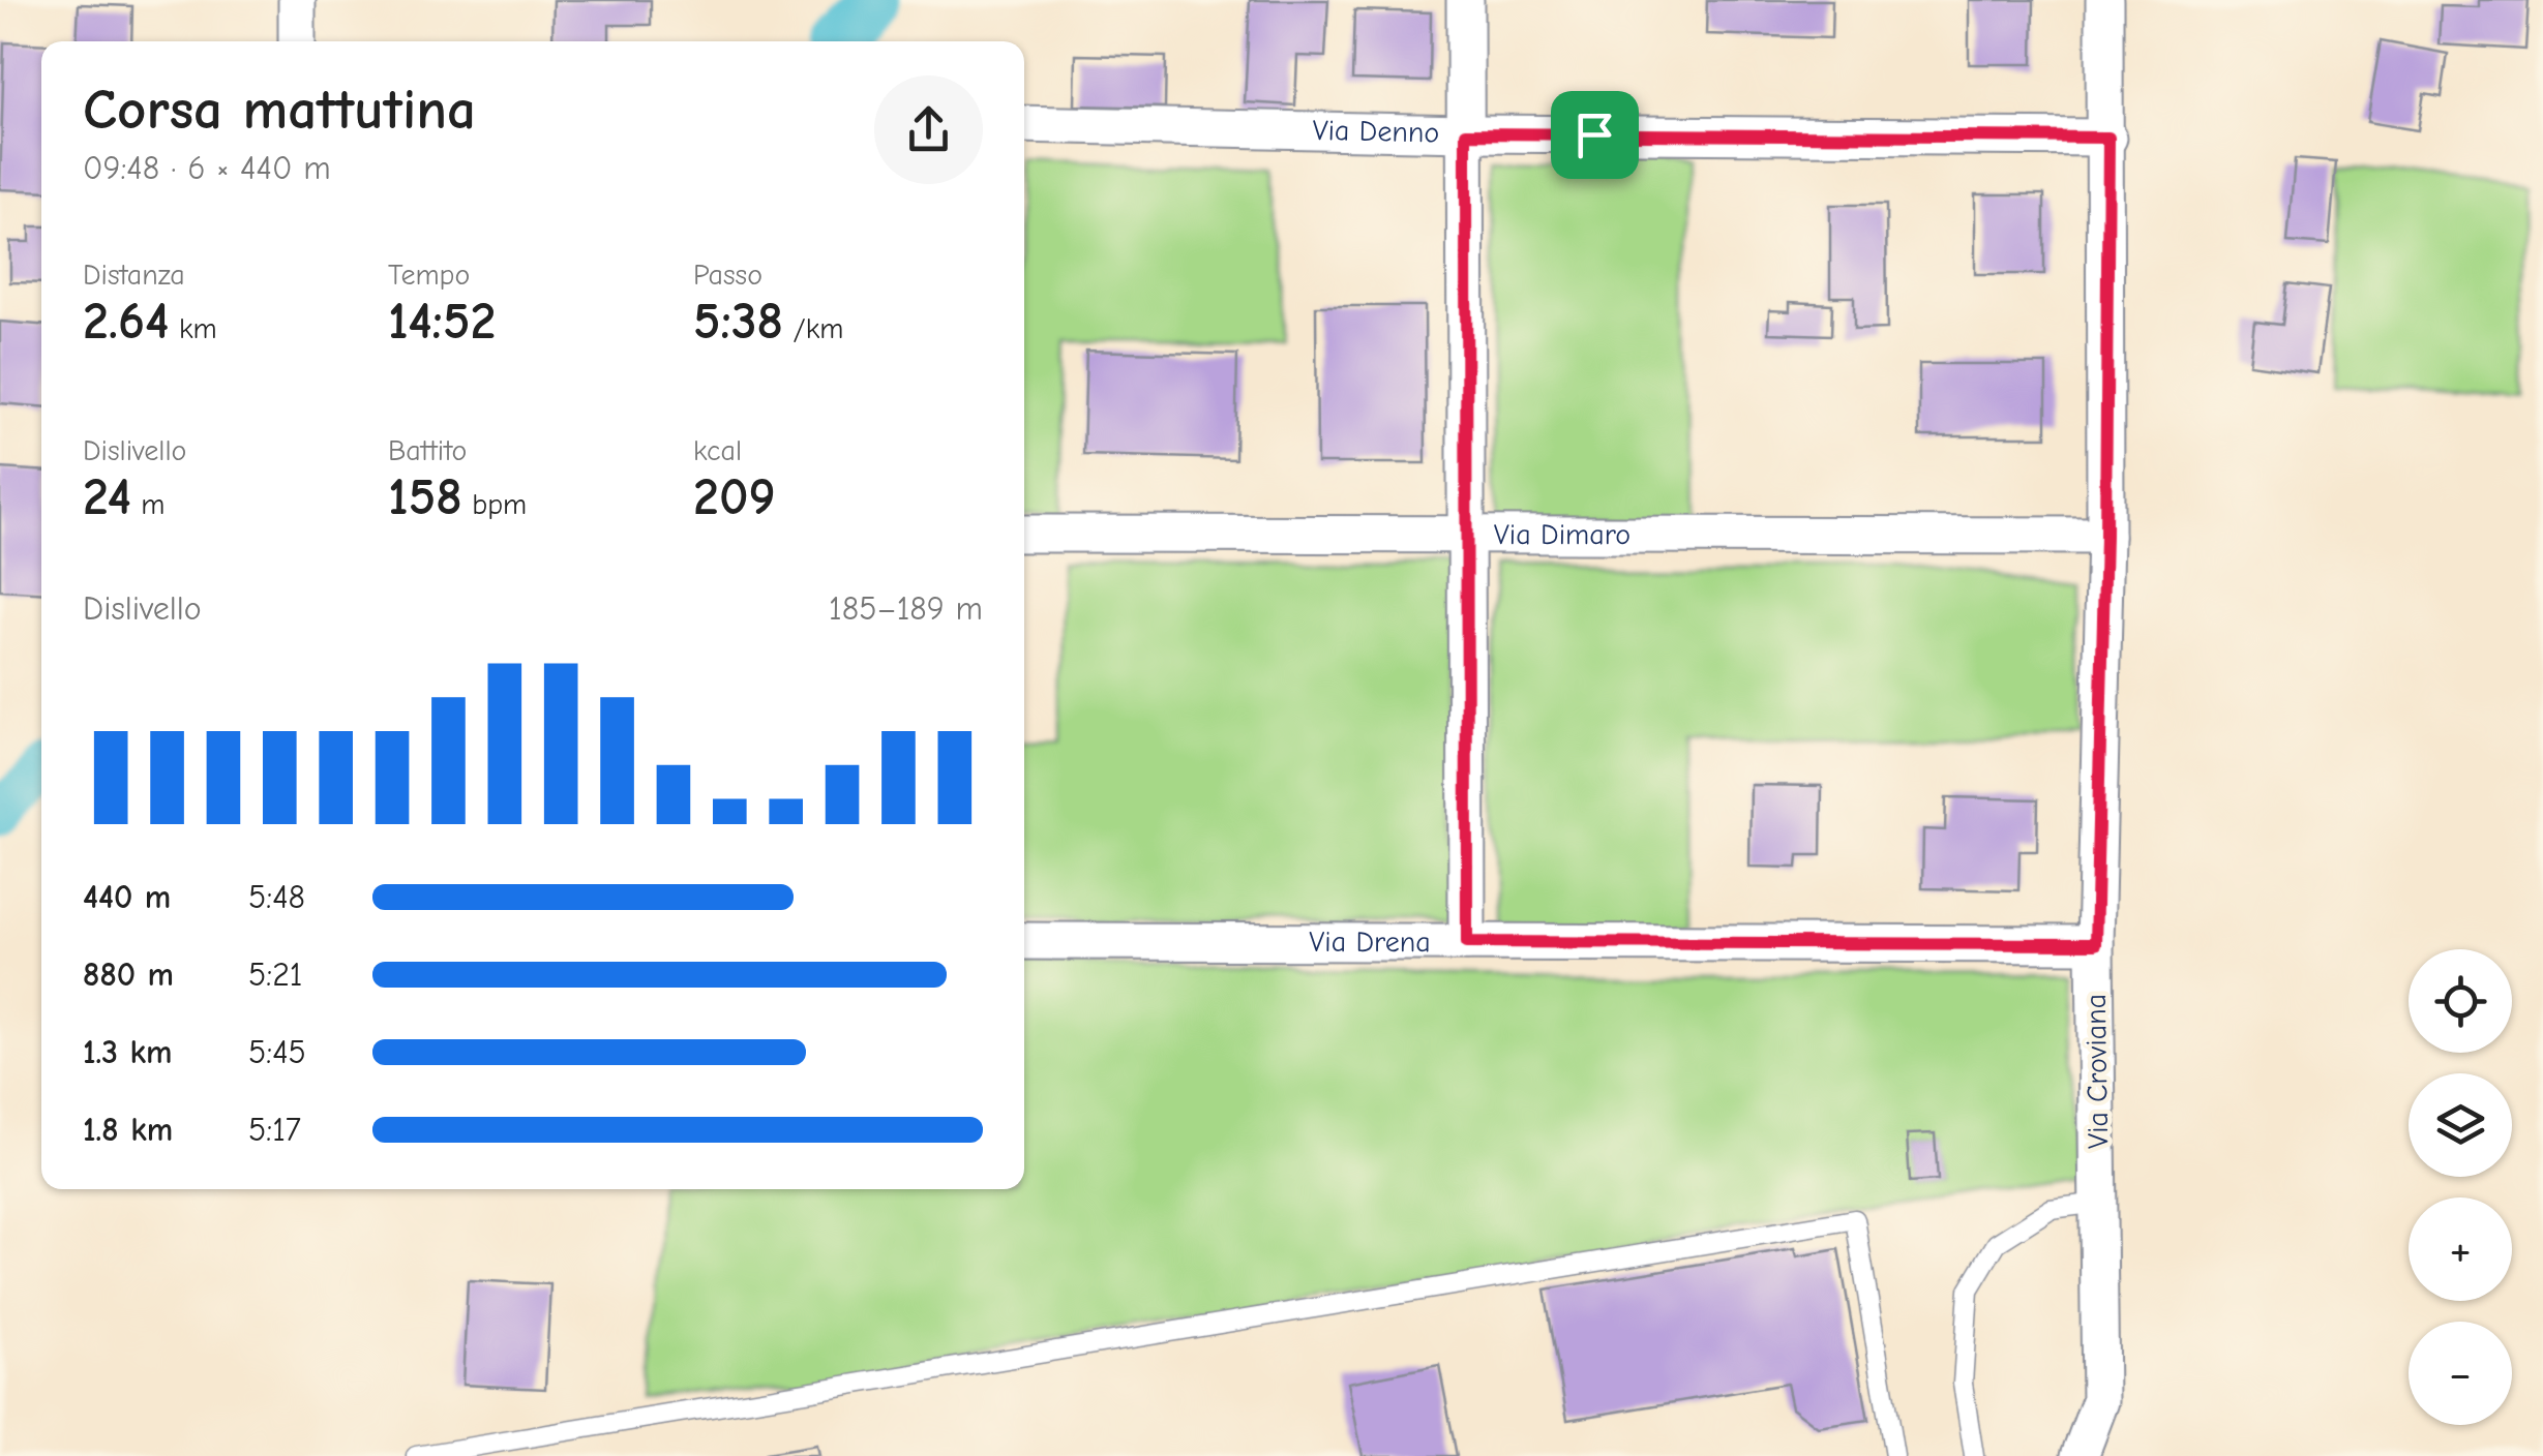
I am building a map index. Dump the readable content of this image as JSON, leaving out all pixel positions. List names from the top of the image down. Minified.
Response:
{"streets":{"street":["Via Denno","Via Dimaro","Via Drena","Via Croviana"]},"crossings":[["Via Denno","Via Croviana"],["Via Dimaro","Via Croviana"],["Via Drena","Via Croviana"]],"page":{"heading":["Corsa mattutina","09:48 · 6 × 440 m"],"stats":[["Distanza","2.64 km"],["Tempo","14:52"],["Passo","5:38 /km"],["Dislivello","24 m"],["Battito","158 bpm"],["kcal","209"]],"chart":["Dislivello","185–189 m"],"list":[{"name":"440 m","note":"5:48"},{"name":"880 m","note":"5:21"},{"name":"1.3 km","note":"5:45"},{"name":"1.8 km","note":"5:17"}],"map_buttons":["+","−"]}}
